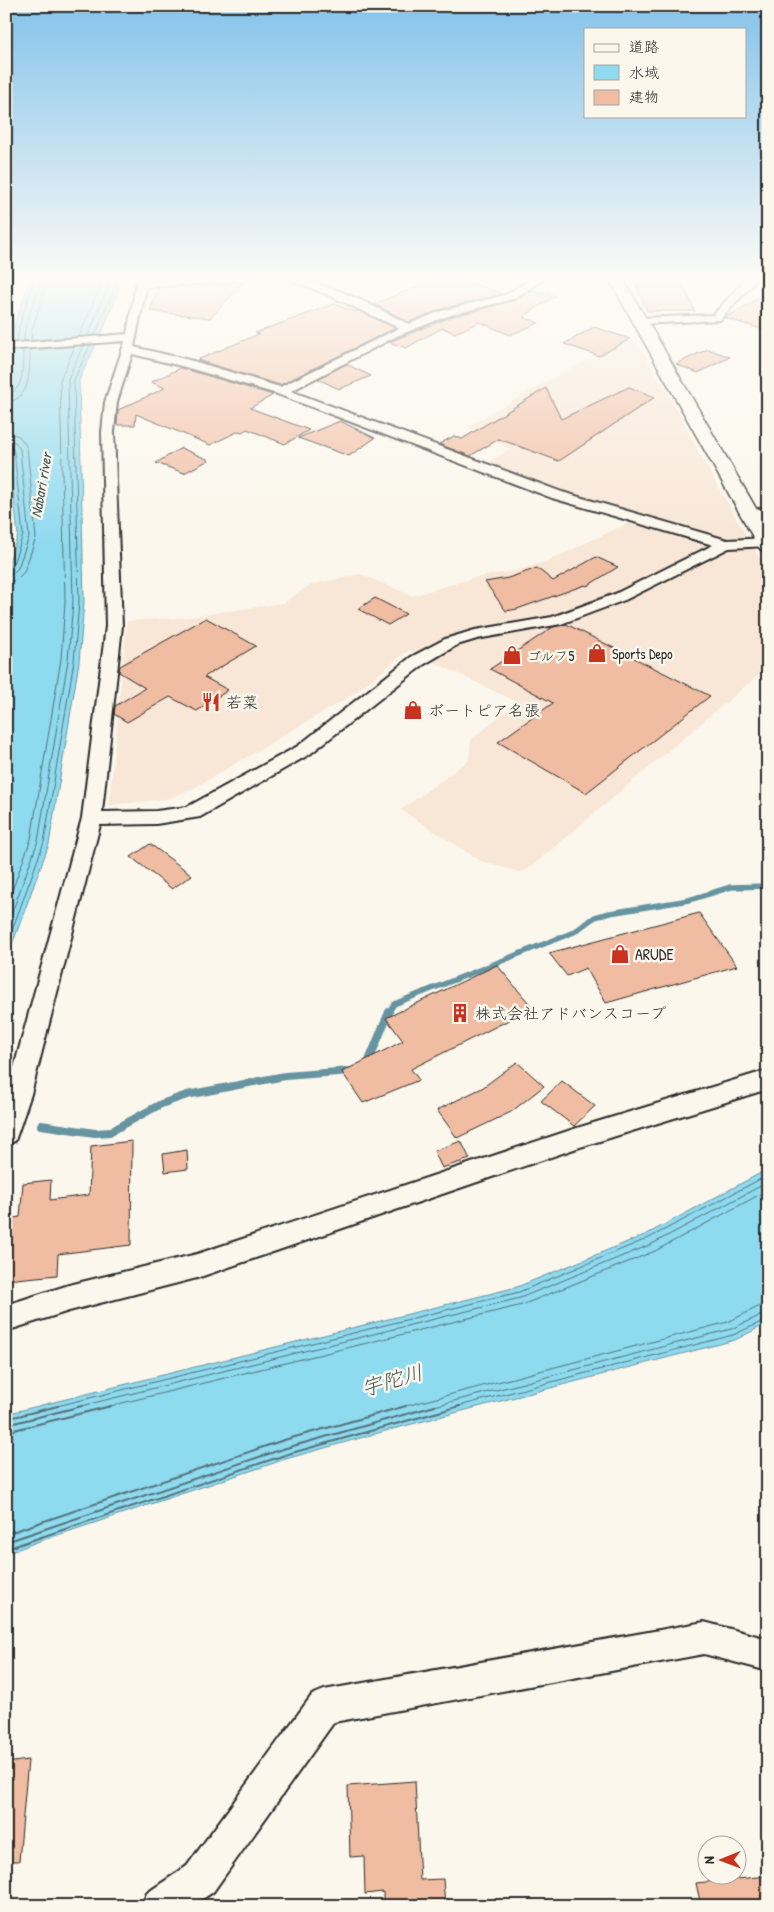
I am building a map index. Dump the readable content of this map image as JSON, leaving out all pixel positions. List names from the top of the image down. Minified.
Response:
{"water":["Nabari river","宇陀川"],"places":{"shop":["Sports Depo","ゴルフ5","ボートピア名張","ARUDE"],"restaurant":["若菜"],"building":["株式会社アドバンスコープ"]},"legend":["道路","水域","建物"],"north":"left"}
